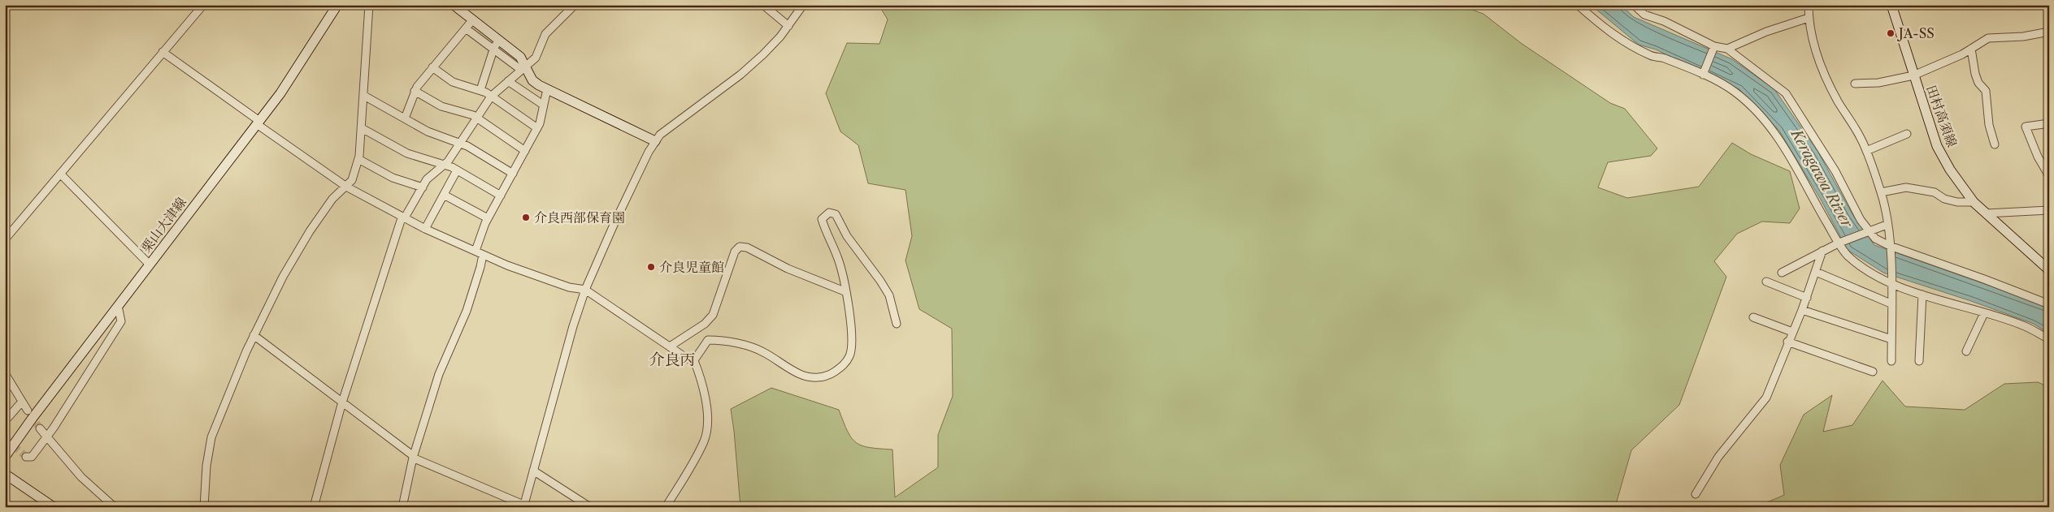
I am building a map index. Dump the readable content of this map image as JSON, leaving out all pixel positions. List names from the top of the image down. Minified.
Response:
{"streets":{"main road":["田村高須線","栗山大津線"]},"districts":["介良丙"],"water":["Keragawa River"],"places":["JA-SS","介良西部保育園","介良児童館"]}
